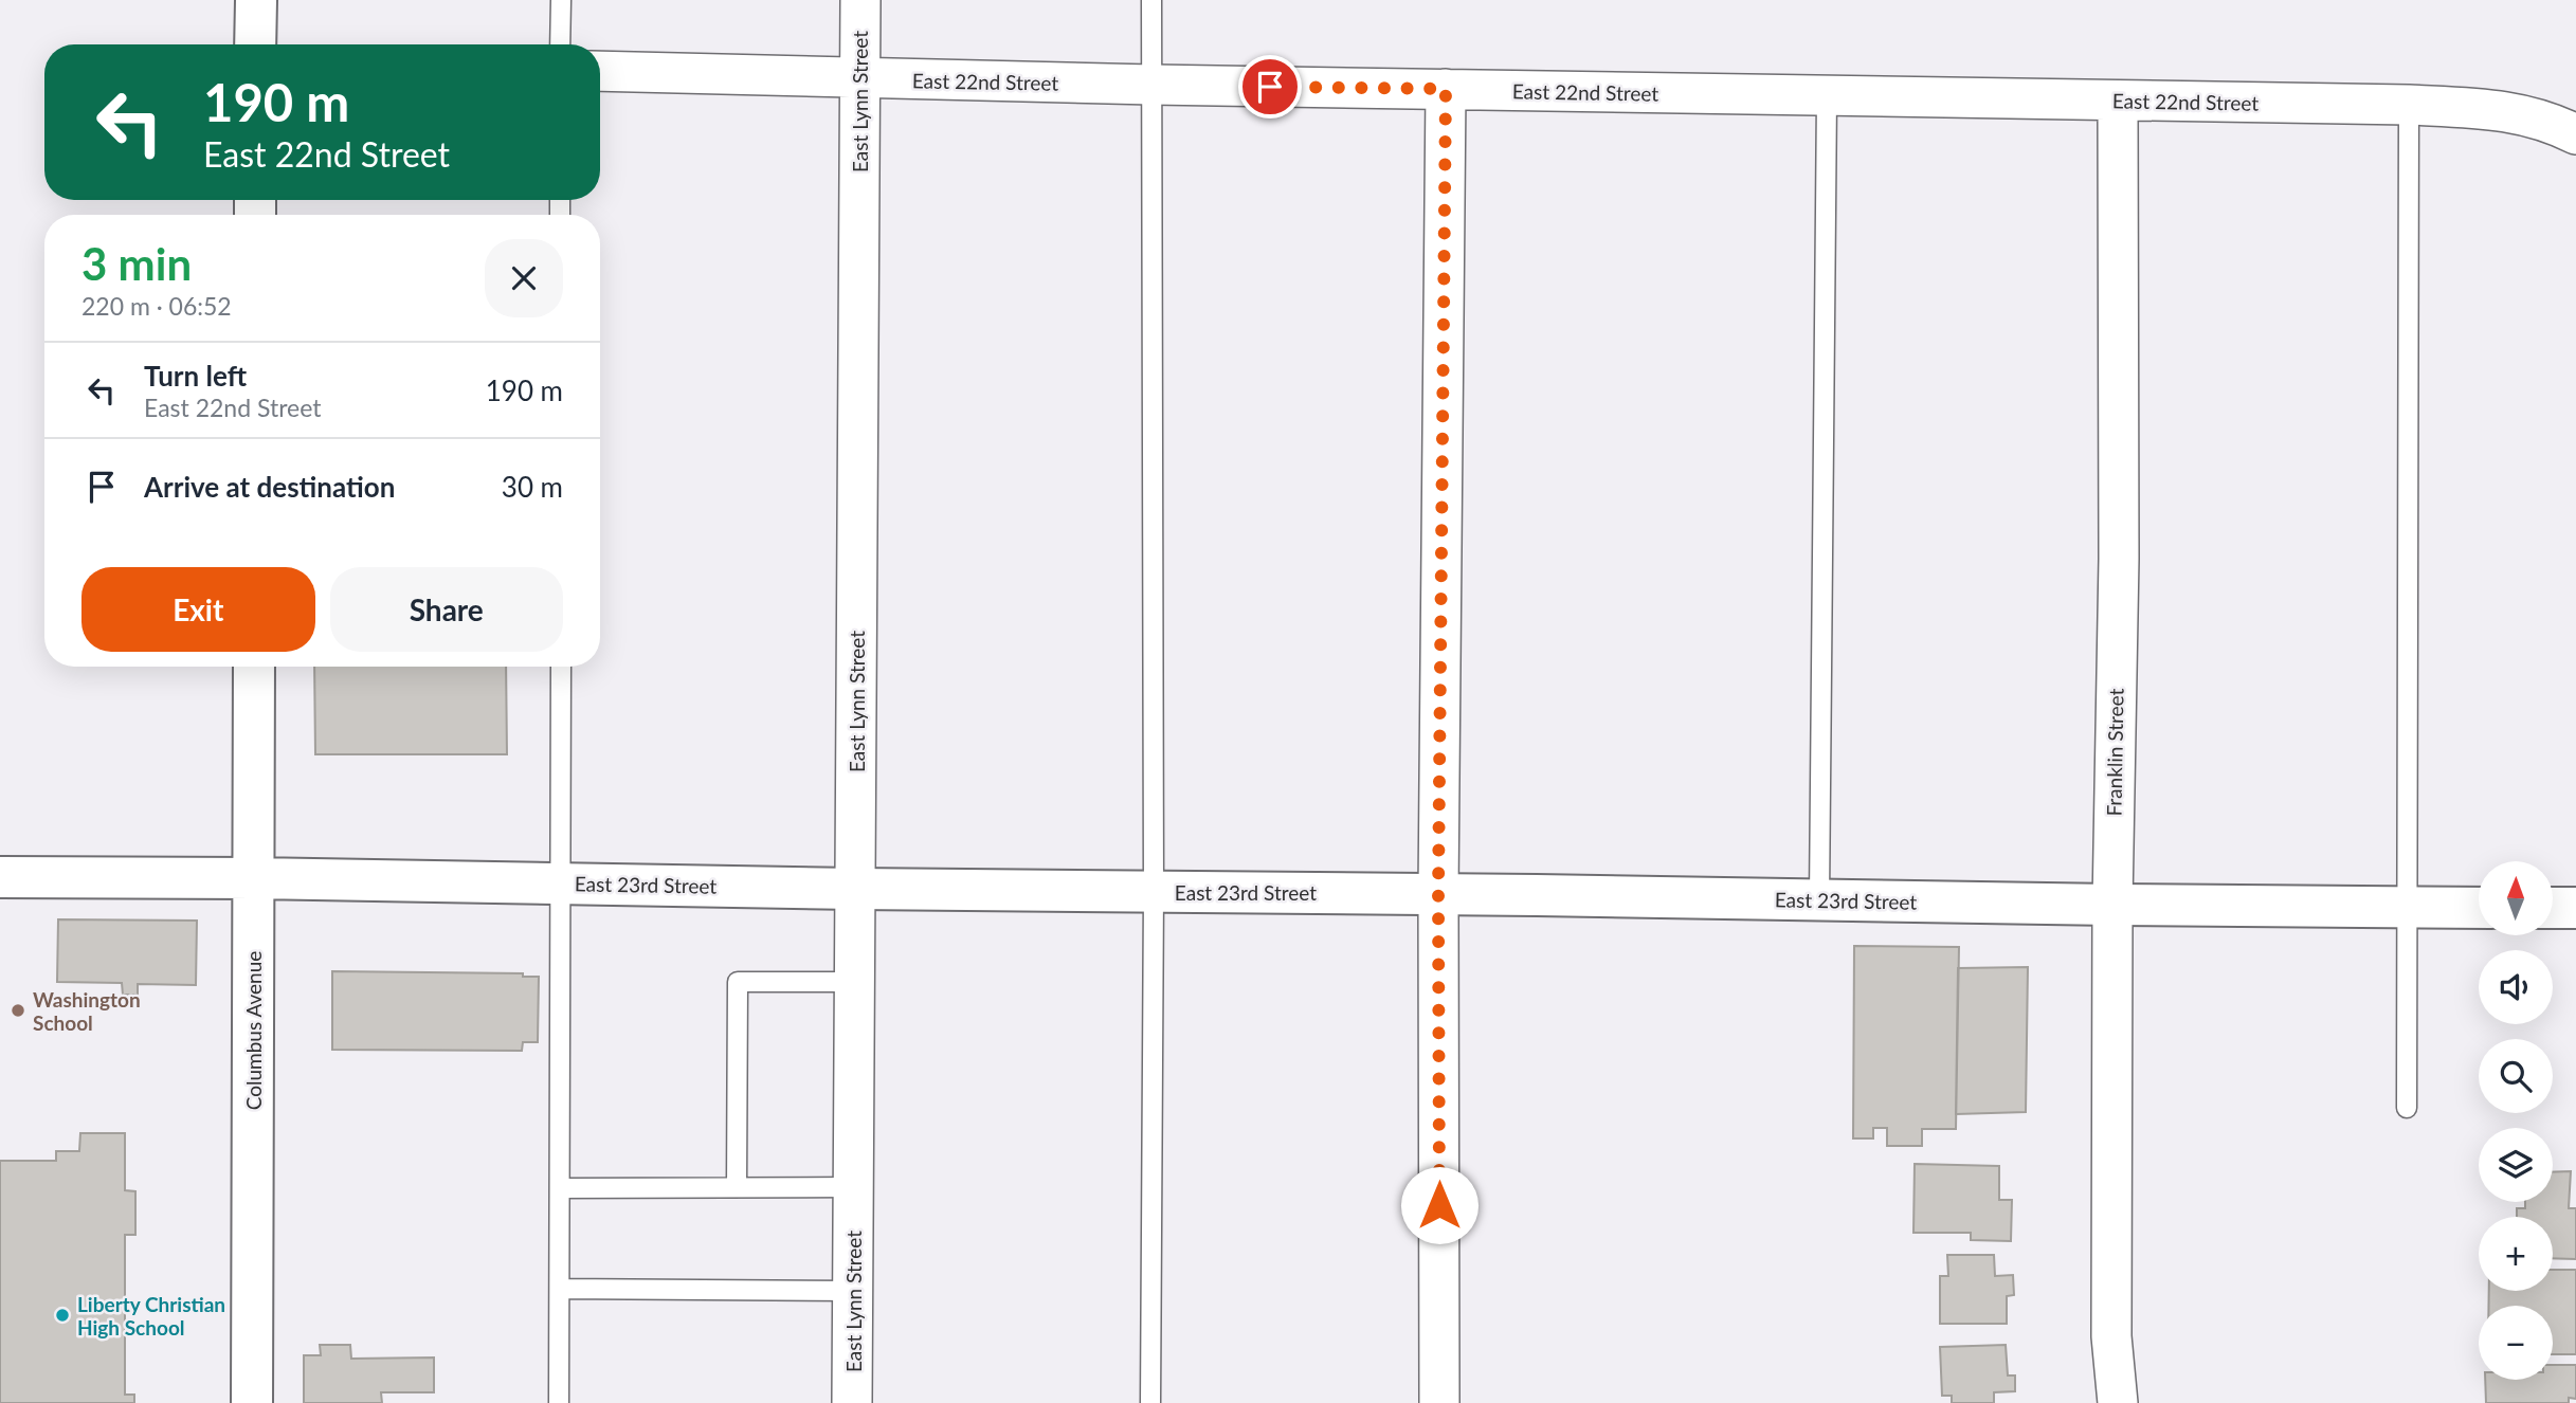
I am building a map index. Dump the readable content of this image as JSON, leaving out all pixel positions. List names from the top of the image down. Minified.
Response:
{"streets":{"street":["East 22nd Street","East Lynn Street","Franklin Street","East 23rd Street","Columbus Avenue"]},"crossings":[["East 22nd Street","East Lynn Street"],["East 22nd Street","Franklin Street"],["East Lynn Street","East 23rd Street"],["Franklin Street","East 23rd Street"],["East 23rd Street","Columbus Avenue"]],"places":["Washington School","Liberty Christian High School"],"north":"top","page":{"turn":["190 m","East 22nd Street"],"heading":["3 min","220 m · 06:52"],"list":[{"name":"Turn left","note":"East 22nd Street","value":"190 m"},{"name":"Arrive at destination","value":"30 m"}],"buttons":["Exit","Share"],"map_buttons":["+","−"]}}
